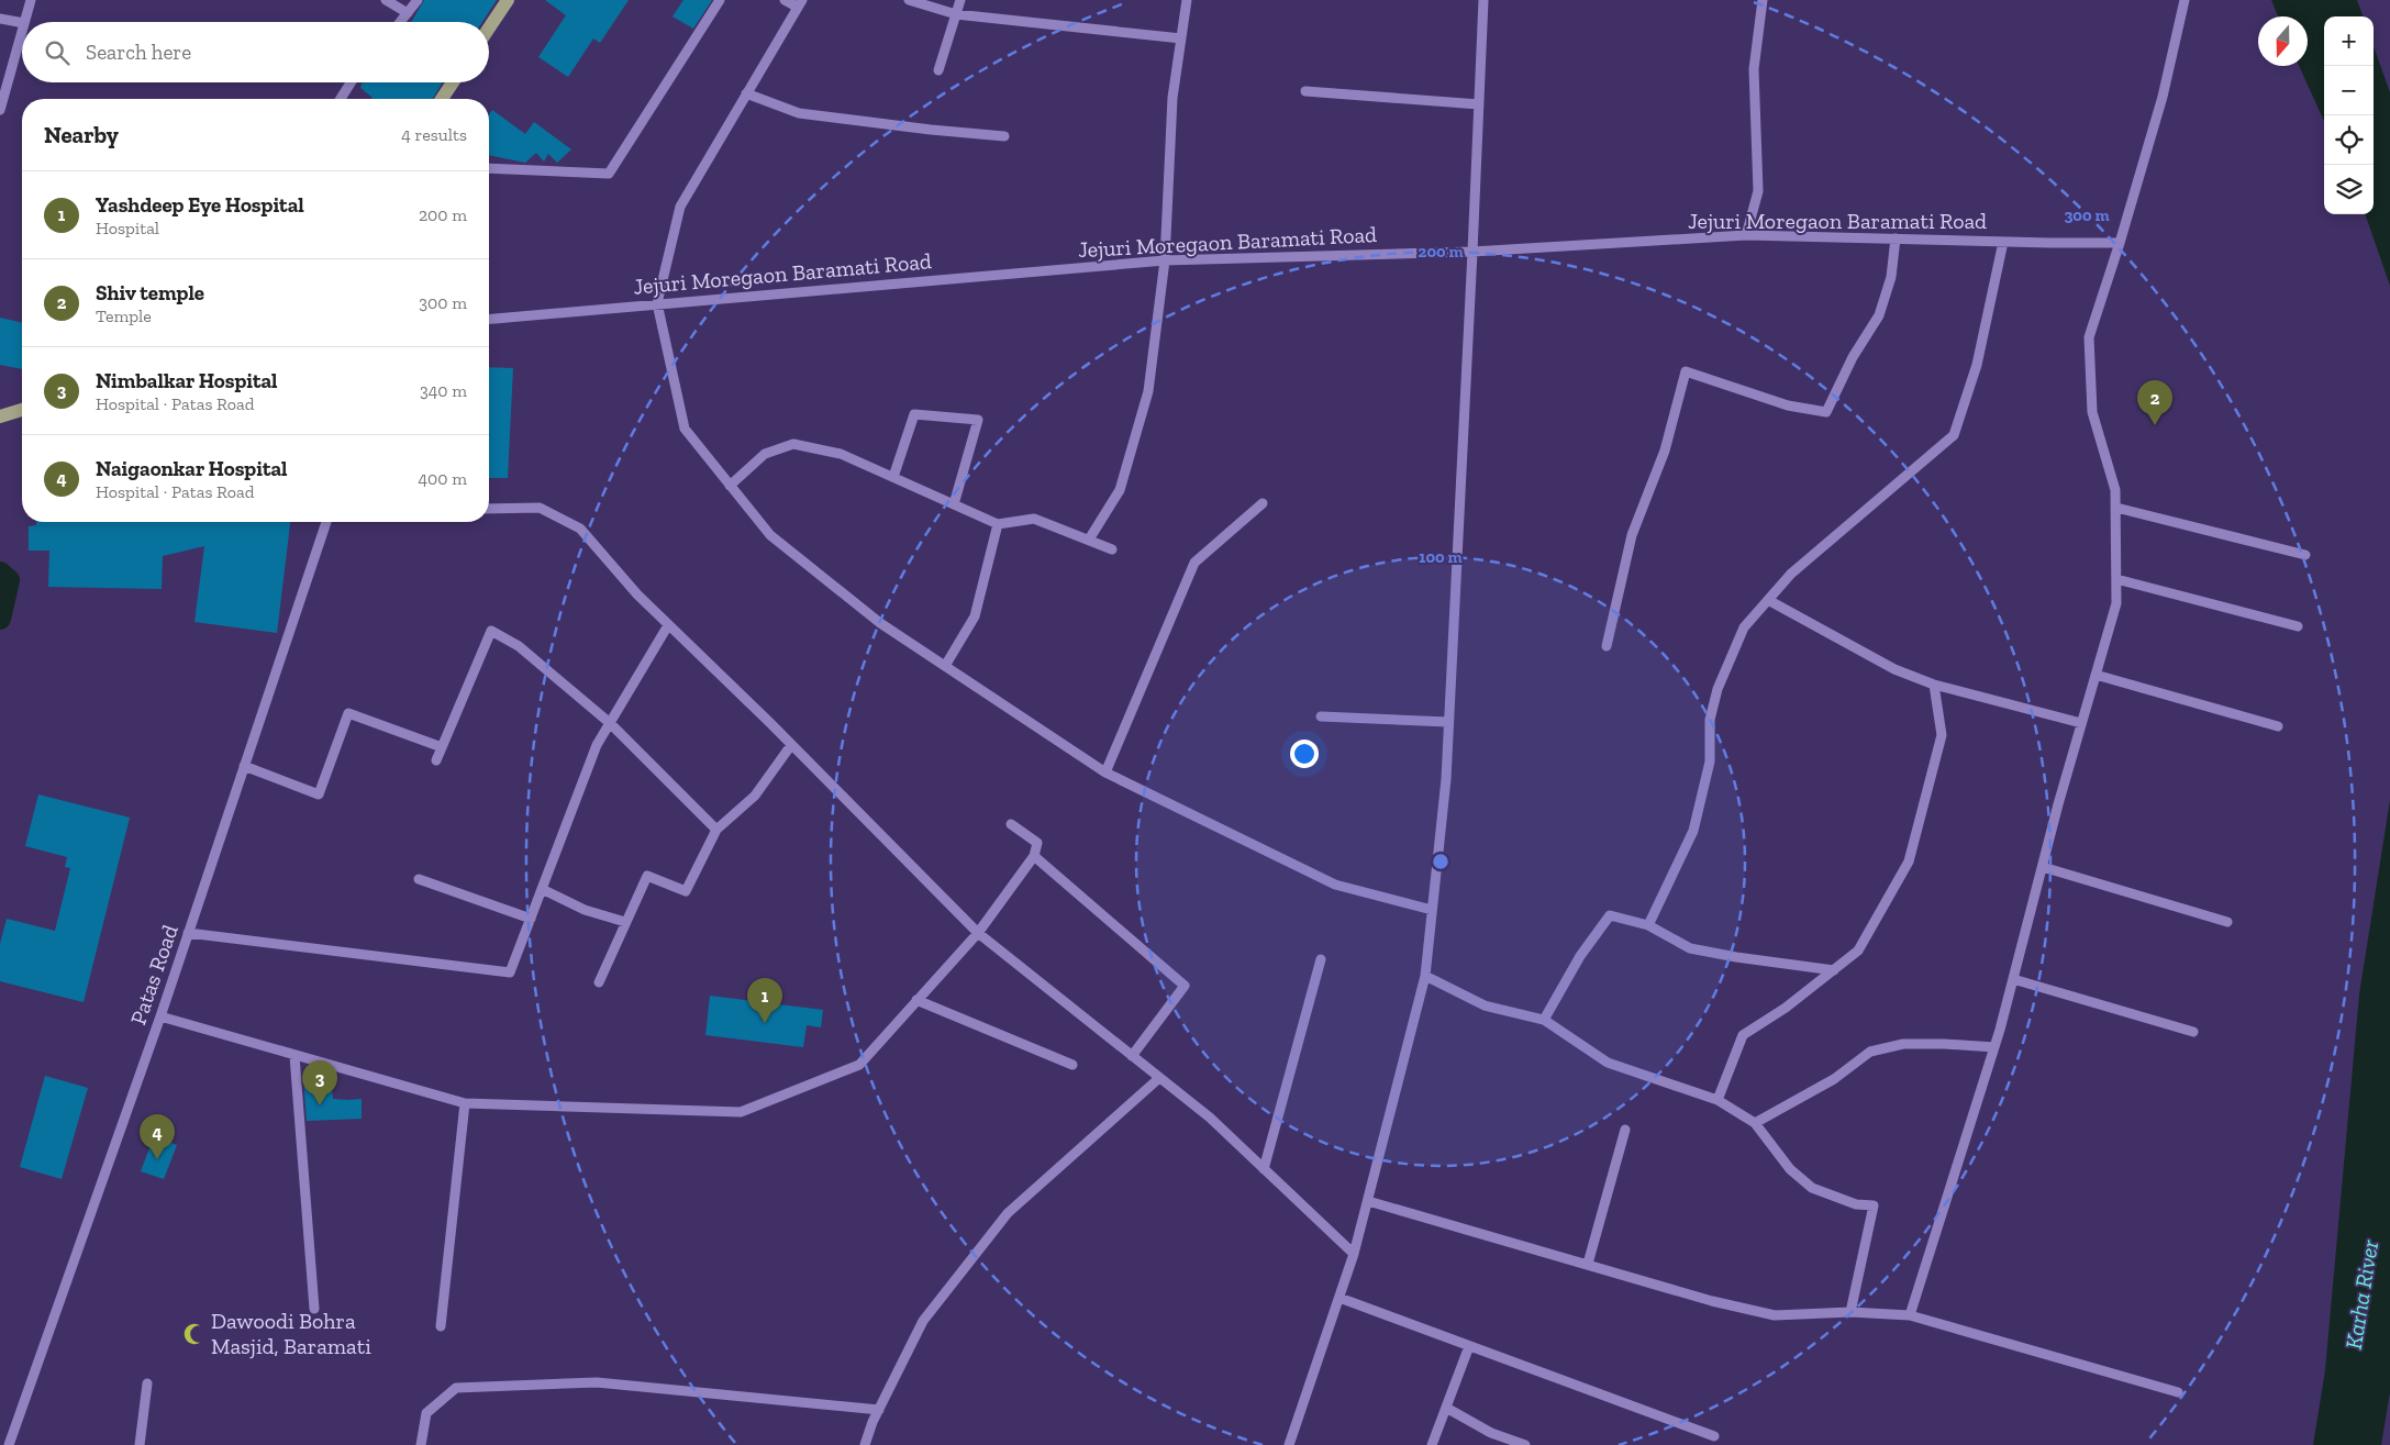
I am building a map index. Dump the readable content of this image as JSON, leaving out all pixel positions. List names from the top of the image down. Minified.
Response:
{"streets":{"street":["Jejuri Moregaon Baramati Road","Patas Road"]},"water":["Karha River"],"places":{"mosque":["Dawoodi Bohra Masjid, Baramati"]},"north":"bottom","page":{"map_buttons":["+","−"],"search":"Search here","heading":["Nearby","4 results"],"list":[{"mark":"1","name":"Yashdeep Eye Hospital","note":"Hospital","value":"200 m"},{"mark":"2","name":"Shiv temple","note":"Temple","value":"300 m"},{"mark":"3","name":"Nimbalkar Hospital","note":"Hospital · Patas Road","value":"340 m"},{"mark":"4","name":"Naigaonkar Hospital","note":"Hospital · Patas Road","value":"400 m"}],"pins":["2","1","3","4"]},"rings":["300 m","200 m","100 m"]}
